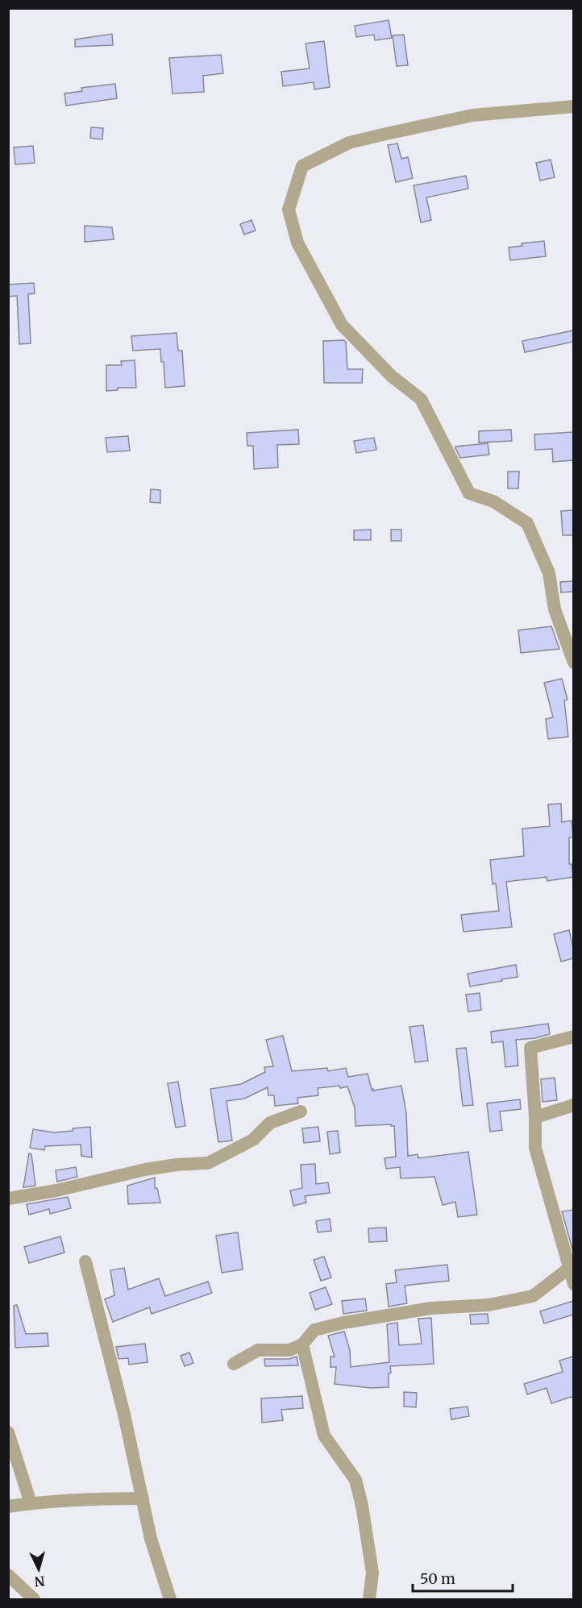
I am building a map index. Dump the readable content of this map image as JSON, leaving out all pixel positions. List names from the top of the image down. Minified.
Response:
{"scale_bar":"50 m","north":"bottom"}
